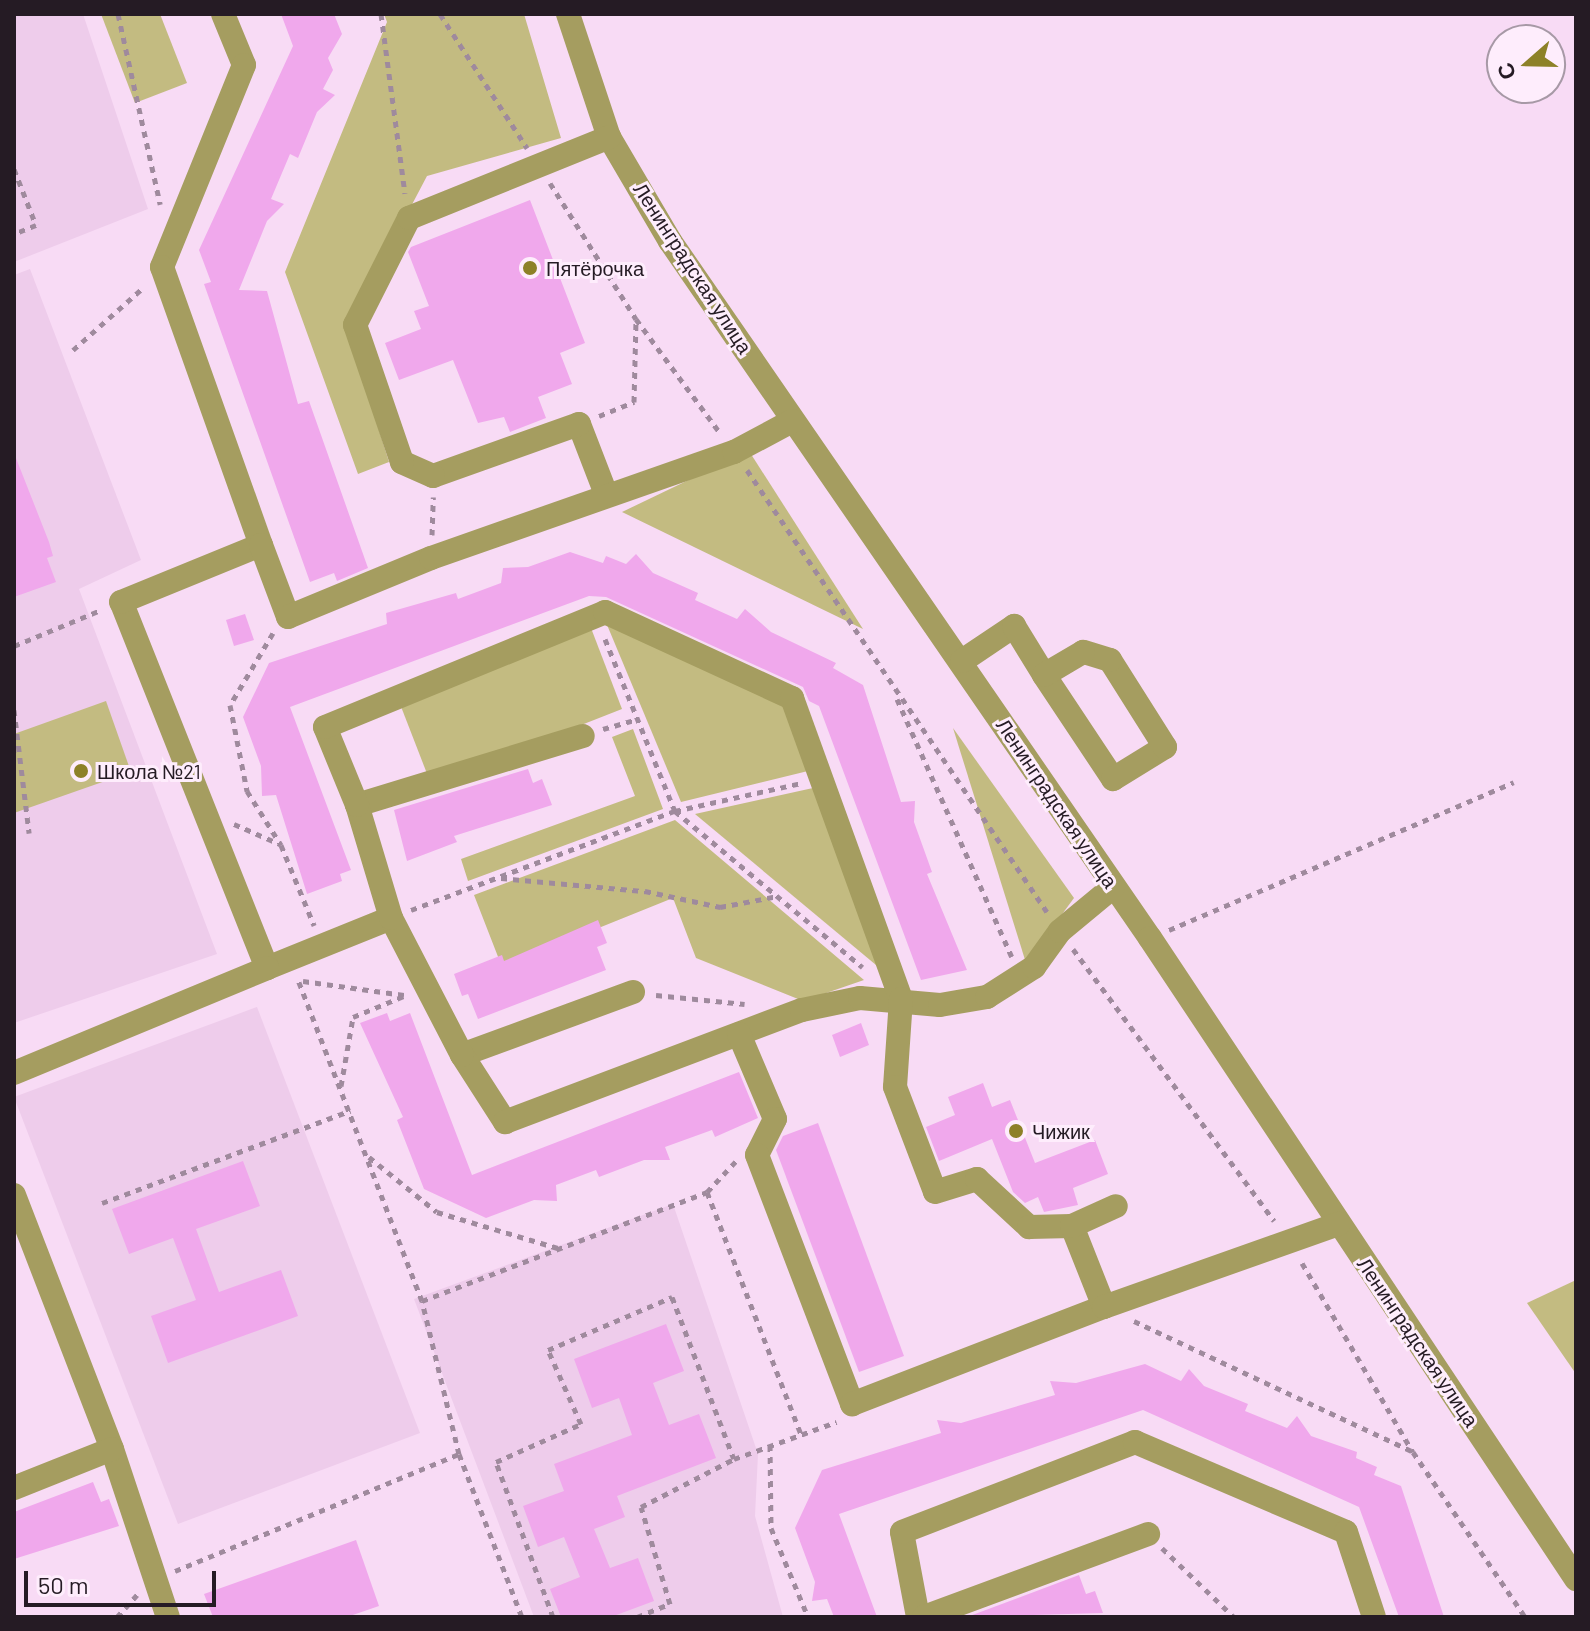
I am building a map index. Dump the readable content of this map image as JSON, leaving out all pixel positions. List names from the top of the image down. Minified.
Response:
{"streets":{"street":["Ленинградская улица"]},"places":["Пятёрочка","Школа №21","Чижик"],"scale_bar":"50 m","north":"left"}
